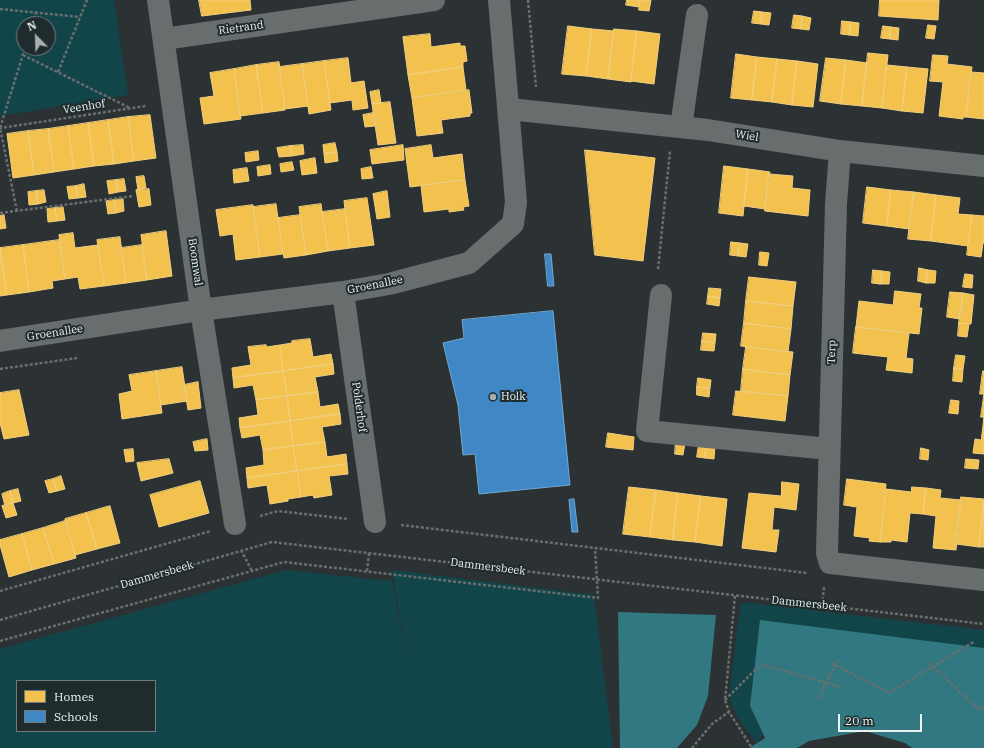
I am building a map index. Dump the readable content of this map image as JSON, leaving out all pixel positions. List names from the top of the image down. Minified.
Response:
{"streets":{"street":["Rietrand","Wiel","Boomwal","Groenallee","Terp","Polderhof"],"path":["Veenhof","Dammersbeek"]},"crossings":[["Rietrand","Boomwal"],["Veenhof","Boomwal"],["Wiel","Groenallee"],["Wiel","Terp"],["Boomwal","Groenallee"],["Groenallee","Polderhof"]],"places":["Holk"],"legend":["Homes","Schools"],"scale_bar":"20 m","north":"top left"}
